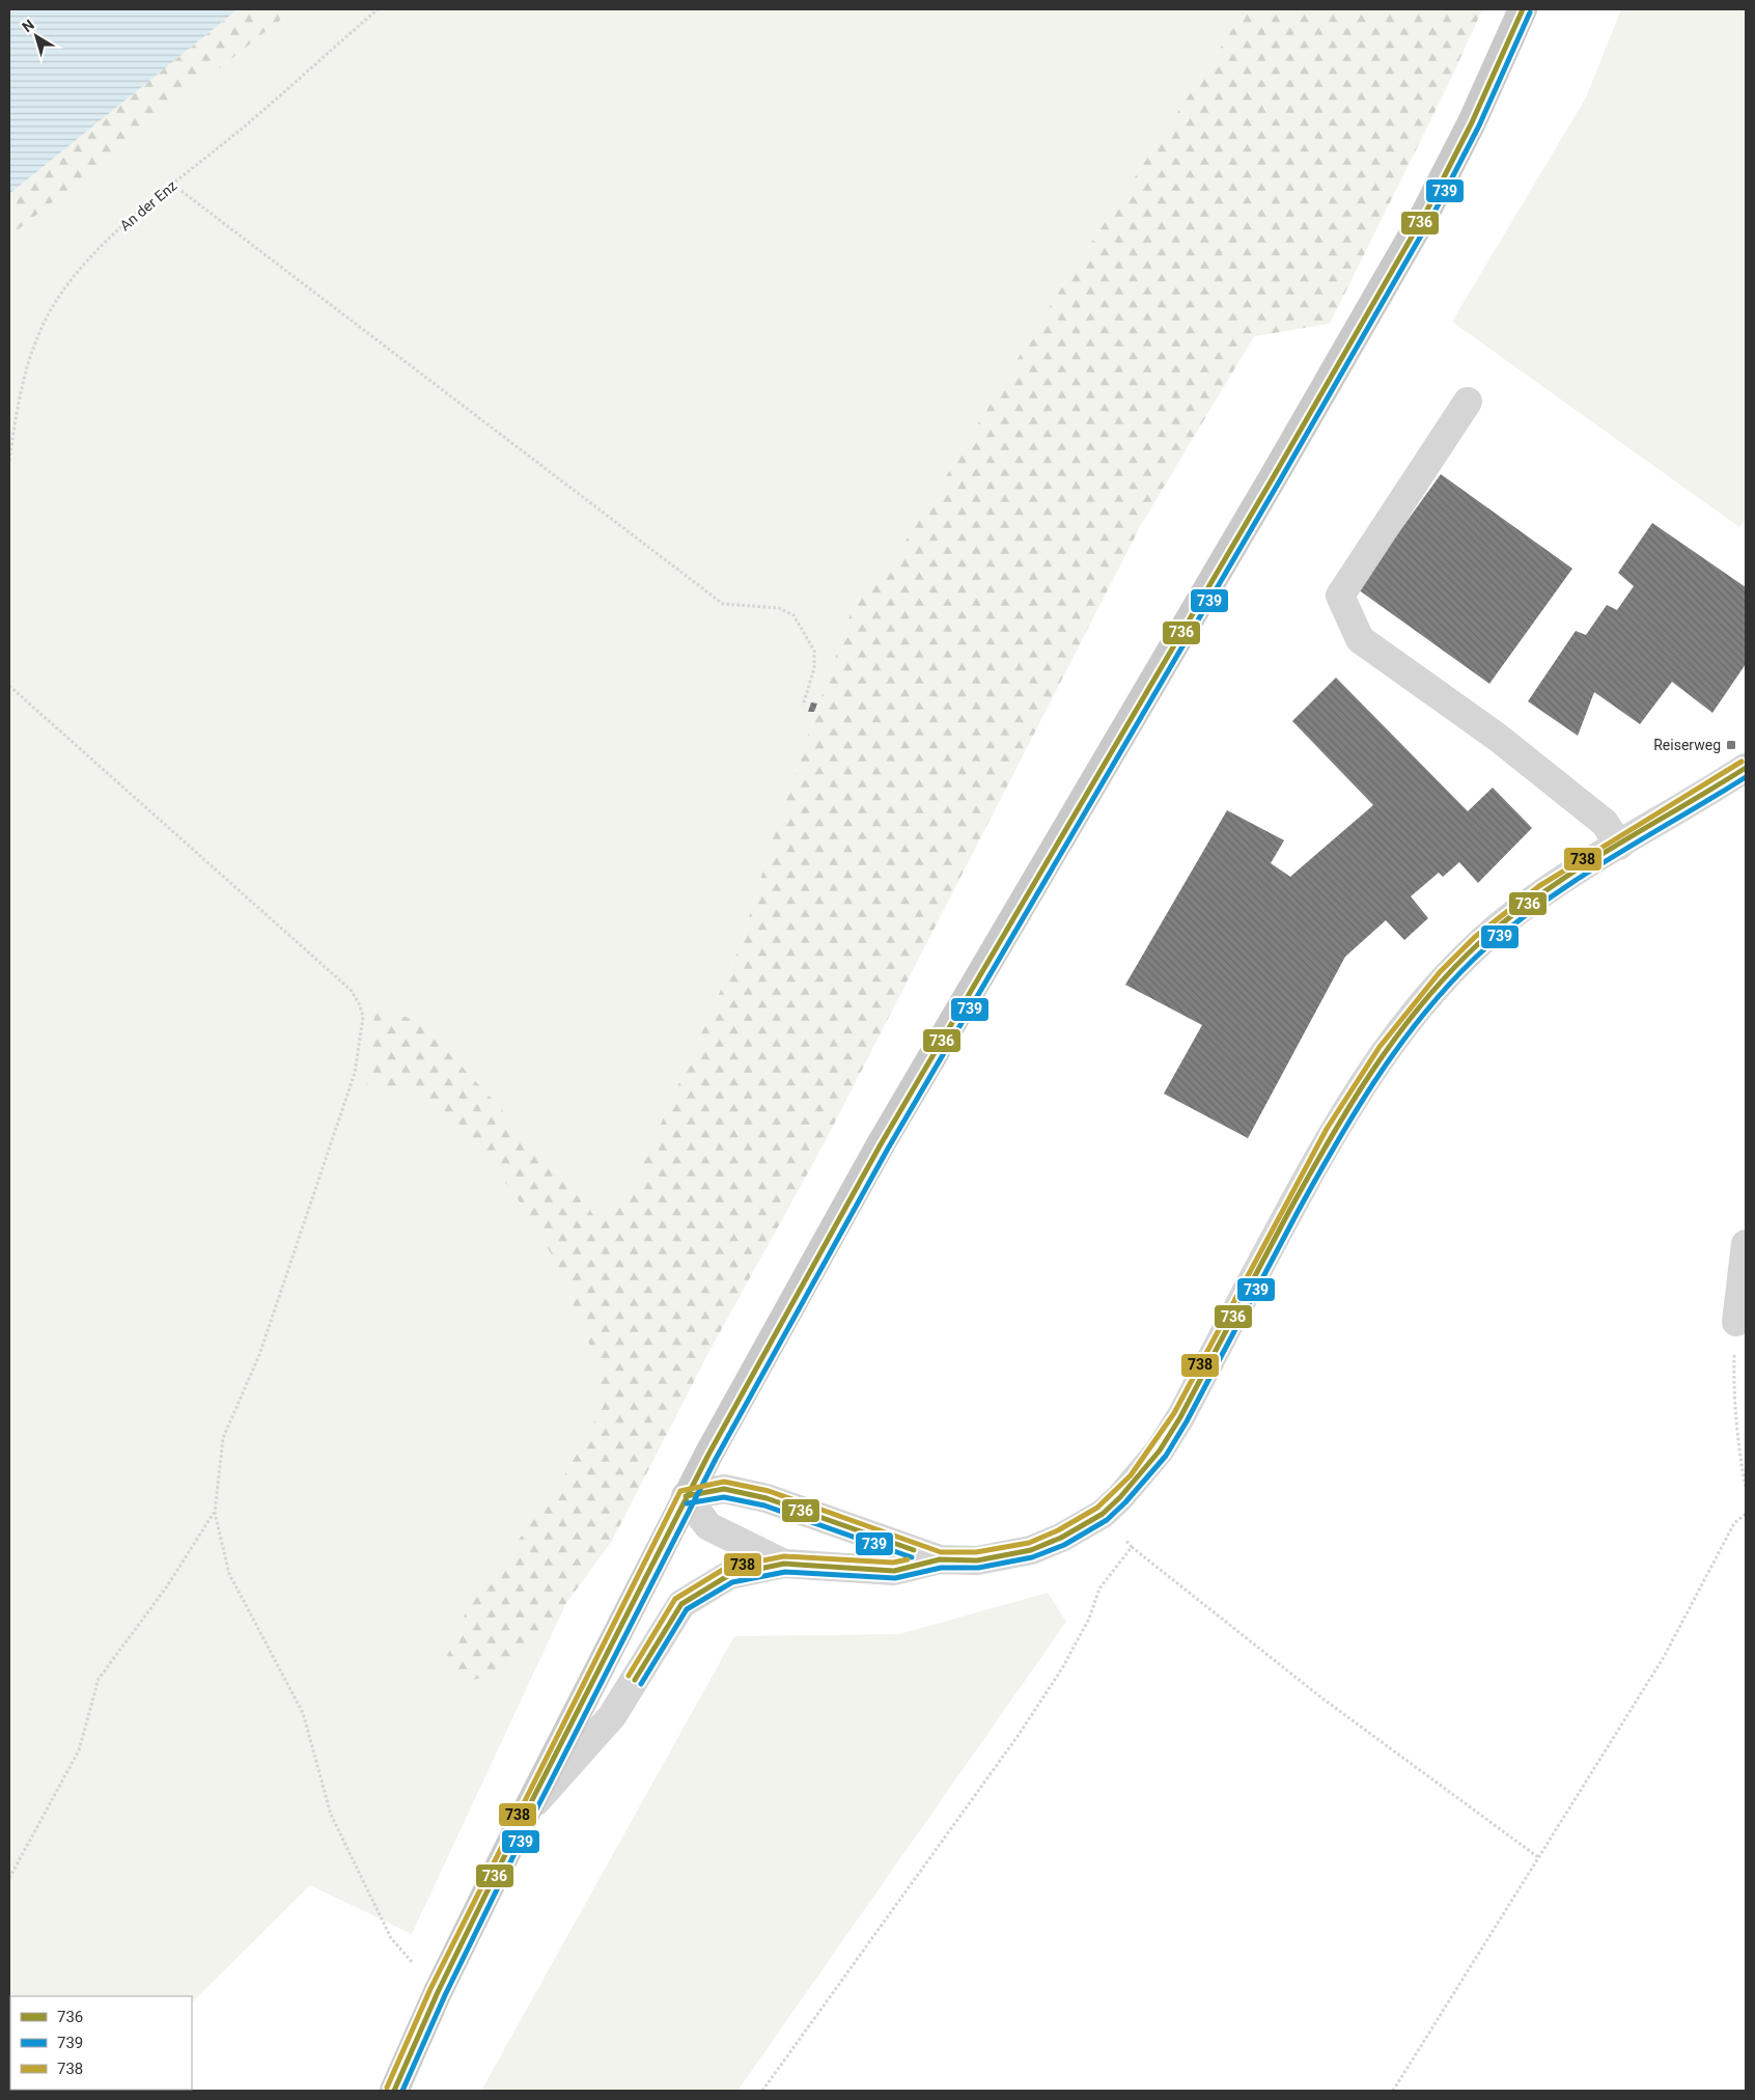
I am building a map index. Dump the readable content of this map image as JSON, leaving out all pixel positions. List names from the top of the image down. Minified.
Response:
{"streets":{"path":["An der Enz"]},"places":{"transit":["Reiserweg"]},"lines":["transit line 736","transit line 739","transit line 738"],"legend":["736","739","738"],"north":"top left"}
